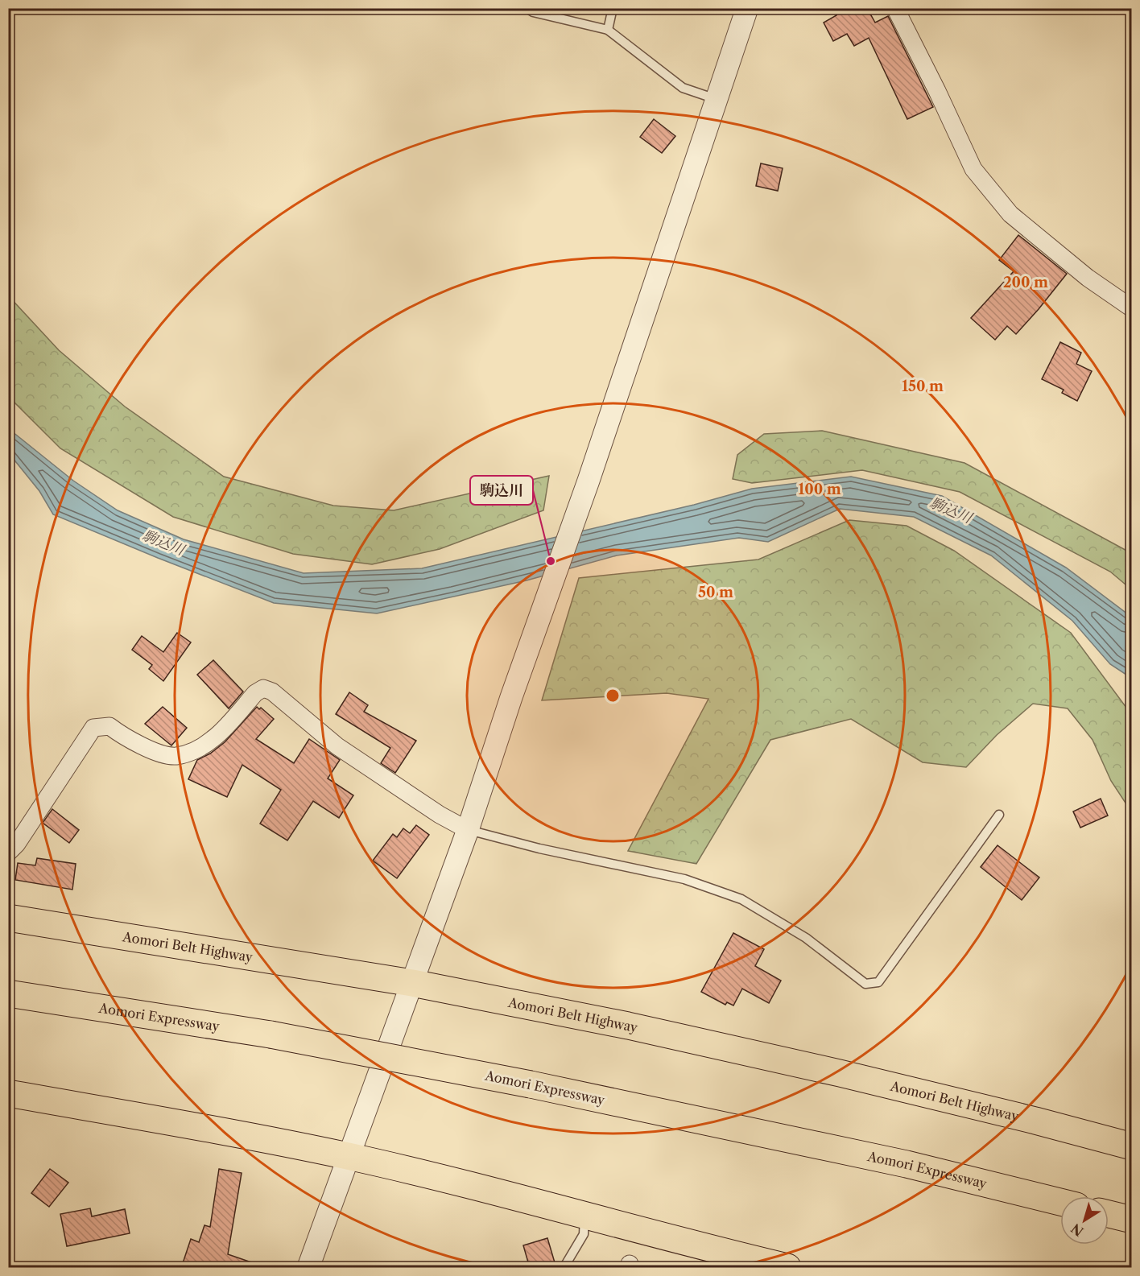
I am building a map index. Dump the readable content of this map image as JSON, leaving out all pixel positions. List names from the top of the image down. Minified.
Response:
{"streets":{"highway":["Aomori Belt Highway","Aomori Expressway"]},"water":["駒込川"],"places":["駒込川"],"north":"bottom left","rings":["200 m","150 m","100 m","50 m"]}
